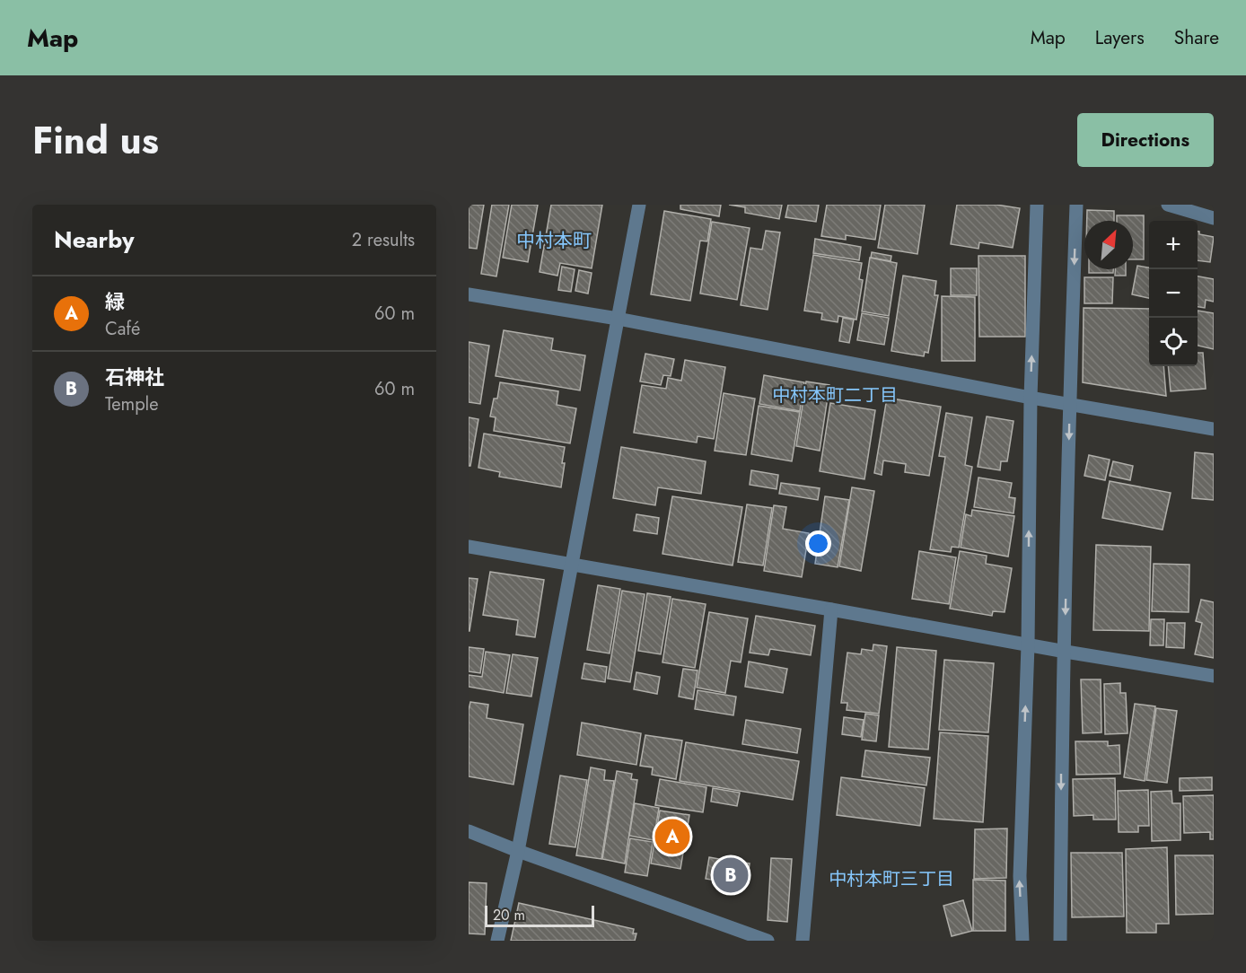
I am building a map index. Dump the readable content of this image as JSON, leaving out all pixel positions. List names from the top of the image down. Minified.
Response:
{"districts":["中村本町","中村本町二丁目","中村本町三丁目"],"scale_bar":"20 m","north":"top right","page":{"header":"Map","nav":["Map","Layers","Share"],"title":"Find us","buttons":"Directions","heading":["Nearby","2 results"],"map_buttons":["+","−"],"list":[{"mark":"A","name":"緑","note":"Café","value":"60 m"},{"mark":"B","name":"石神社","note":"Temple","value":"60 m"}],"pins":["A","B"],"scale":"20 m"}}
